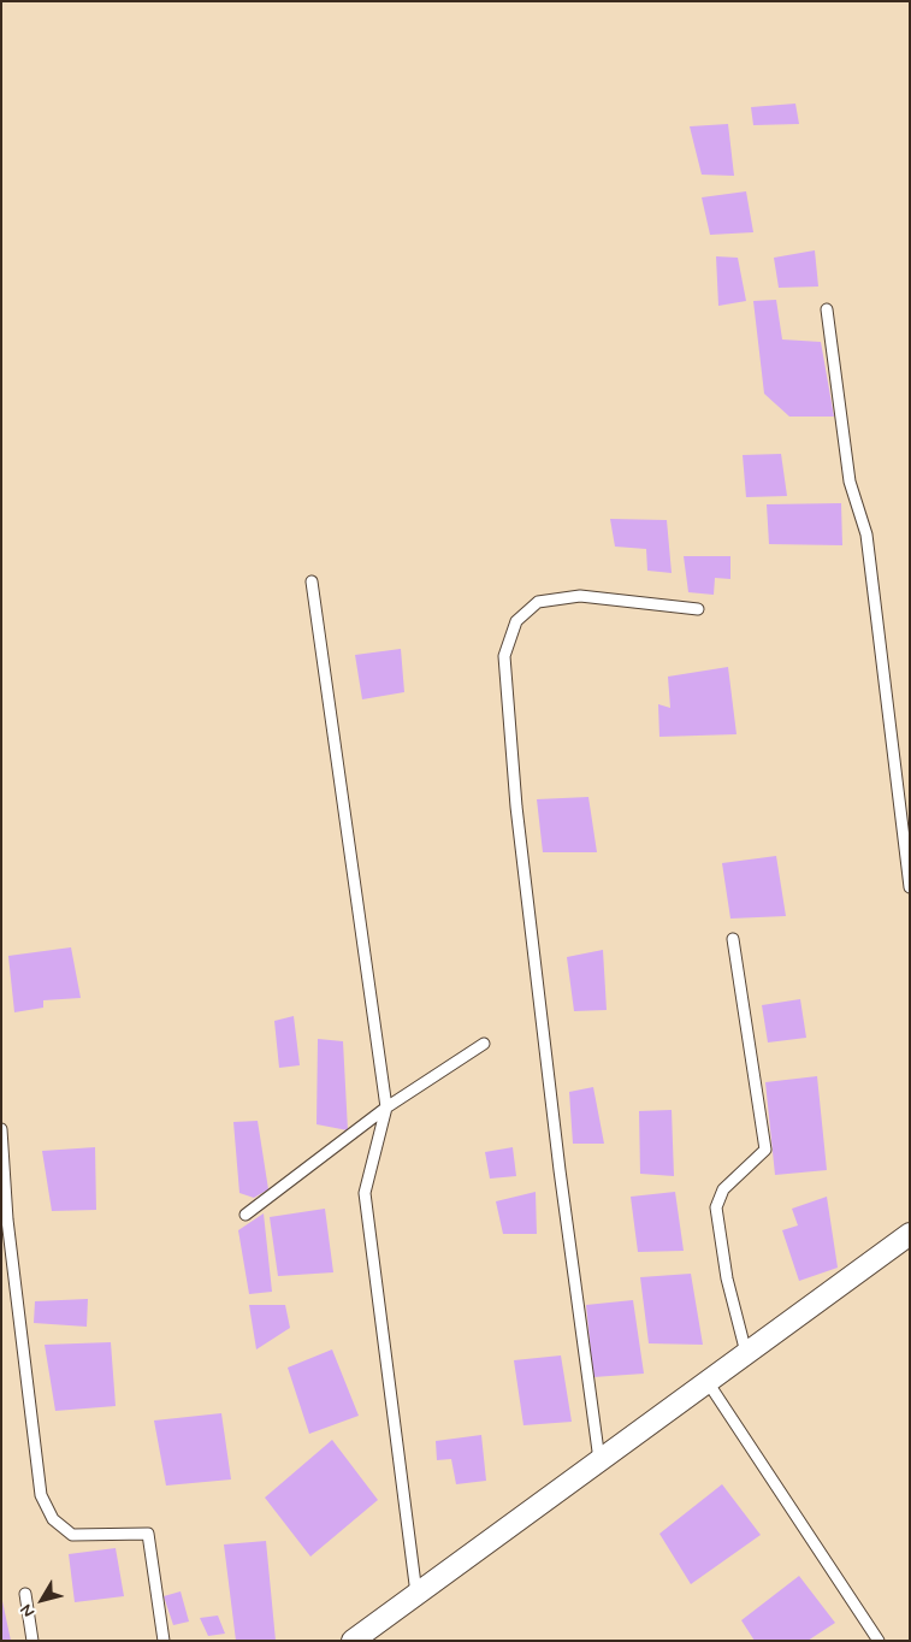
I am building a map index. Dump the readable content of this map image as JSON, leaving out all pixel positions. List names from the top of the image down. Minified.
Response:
{"north":"bottom left"}
